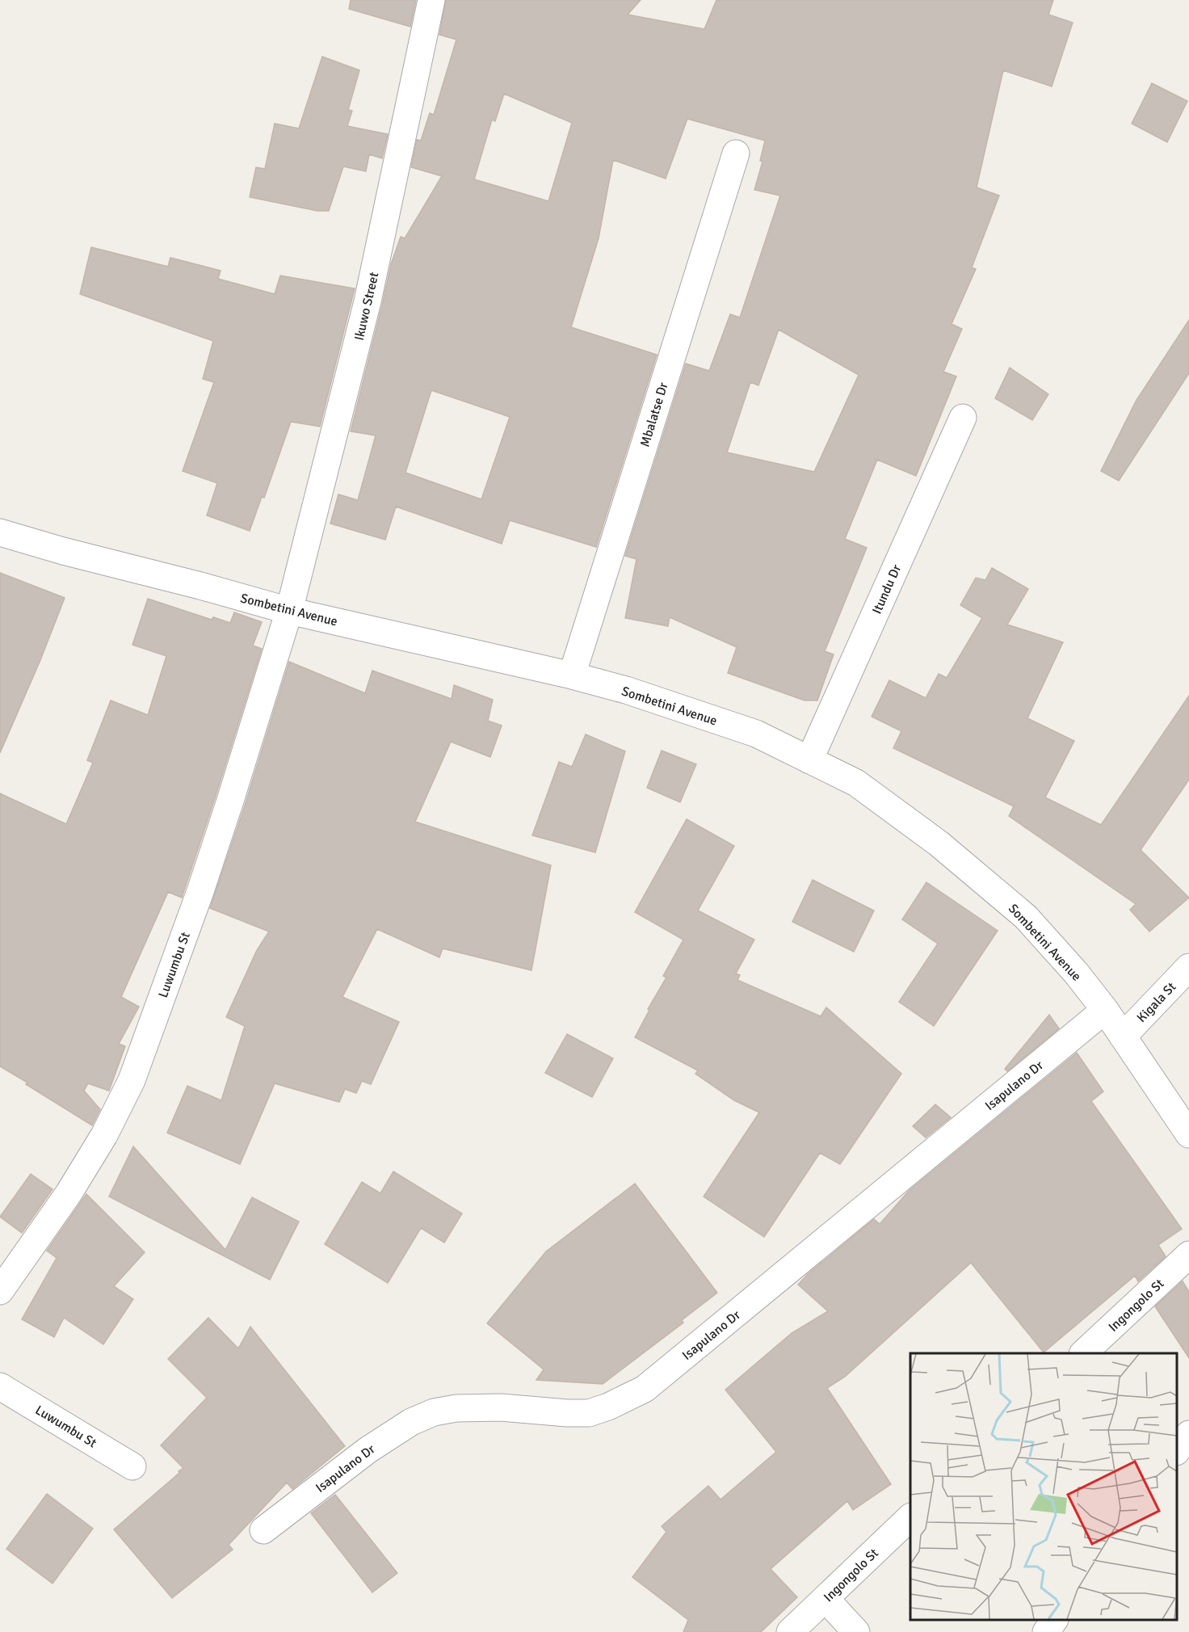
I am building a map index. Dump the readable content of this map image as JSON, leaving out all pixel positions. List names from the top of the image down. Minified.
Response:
{"streets":{"street":["Ikuwo Street","Mbalatse Dr","Itundu Dr","Sombetini Avenue","Luwumbu St","Kigala St","Isapulano Dr","Ingongolo St"]},"crossings":[["Ikuwo Street","Sombetini Avenue"],["Ikuwo Street","Luwumbu St"],["Mbalatse Dr","Sombetini Avenue"],["Itundu Dr","Sombetini Avenue"],["Sombetini Avenue","Luwumbu St"],["Sombetini Avenue","Kigala St"],["Sombetini Avenue","Isapulano Dr"]]}
